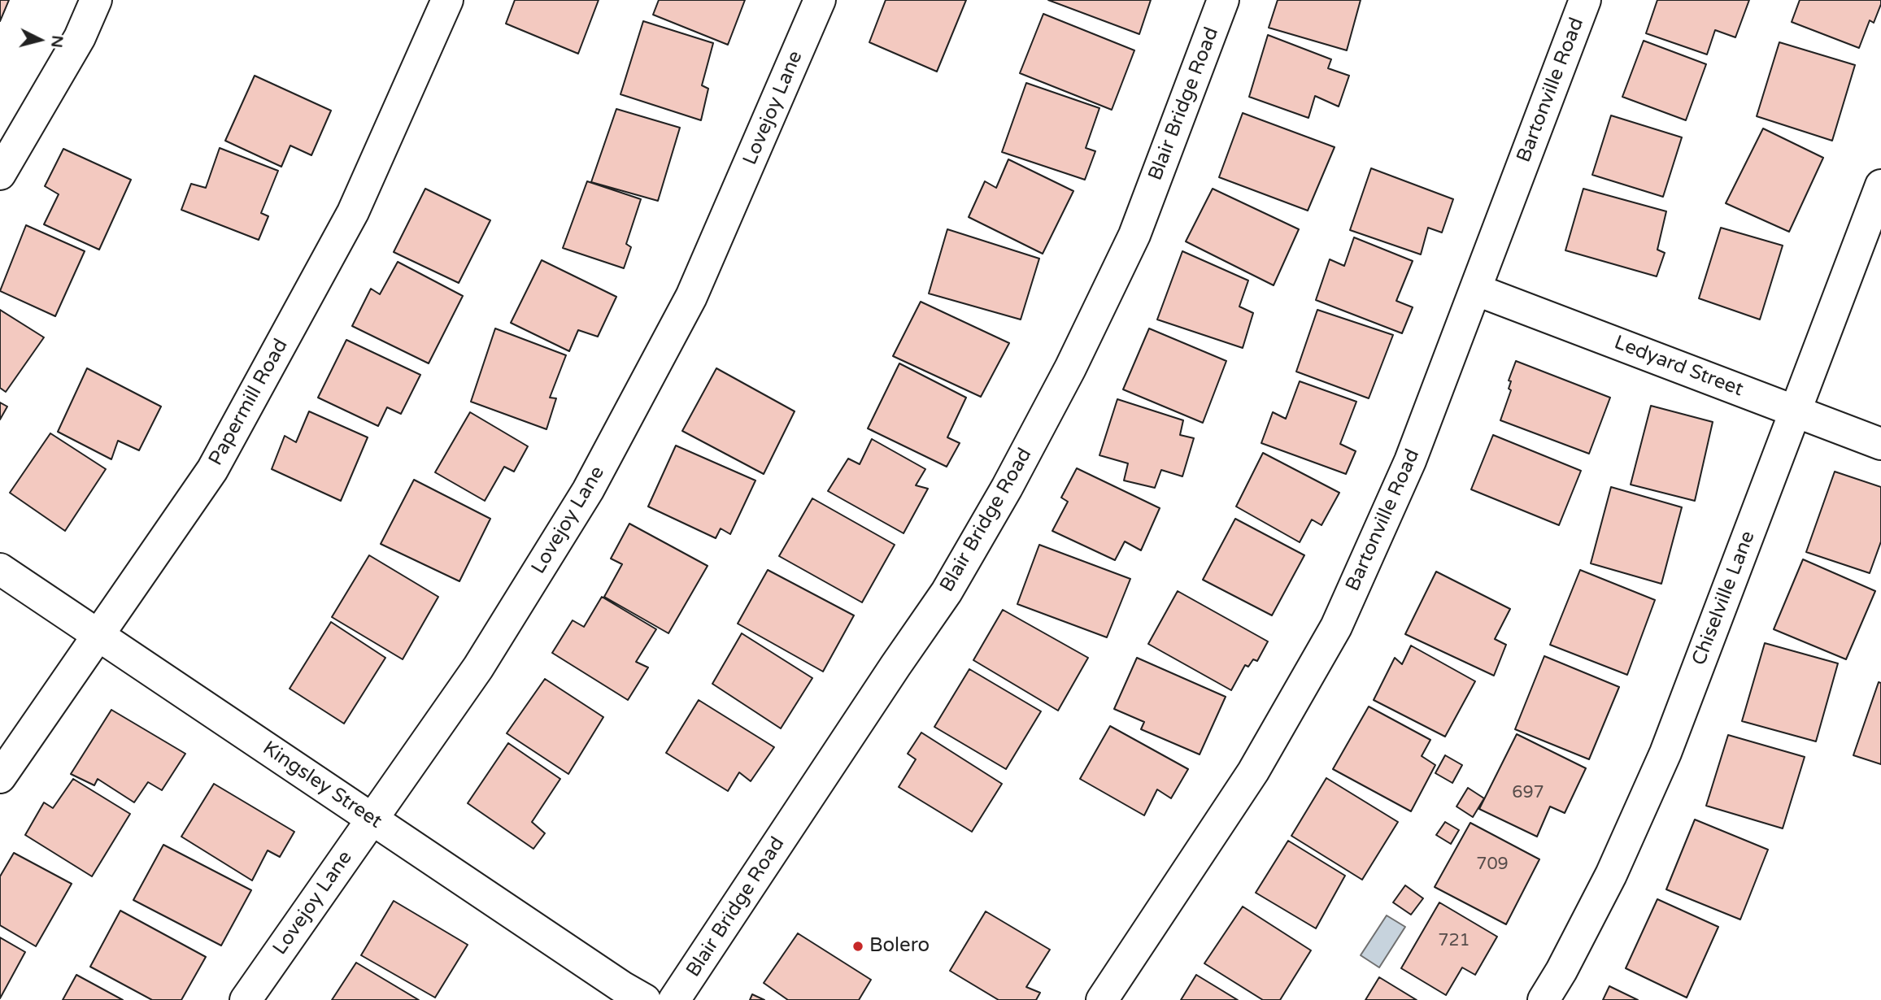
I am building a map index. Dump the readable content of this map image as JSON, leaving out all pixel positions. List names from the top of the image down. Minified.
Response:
{"streets":{"street":["Bartonville Road","Blair Bridge Road","Lovejoy Lane","Ledyard Street","Papermill Road","Chiselville Lane","Kingsley Street"]},"crossings":[["Bartonville Road","Ledyard Street"],["Lovejoy Lane","Kingsley Street"],["Ledyard Street","Chiselville Lane"],["Papermill Road","Kingsley Street"]],"places":["Bolero"],"house_numbers":["697","709","721"],"north":"right"}
